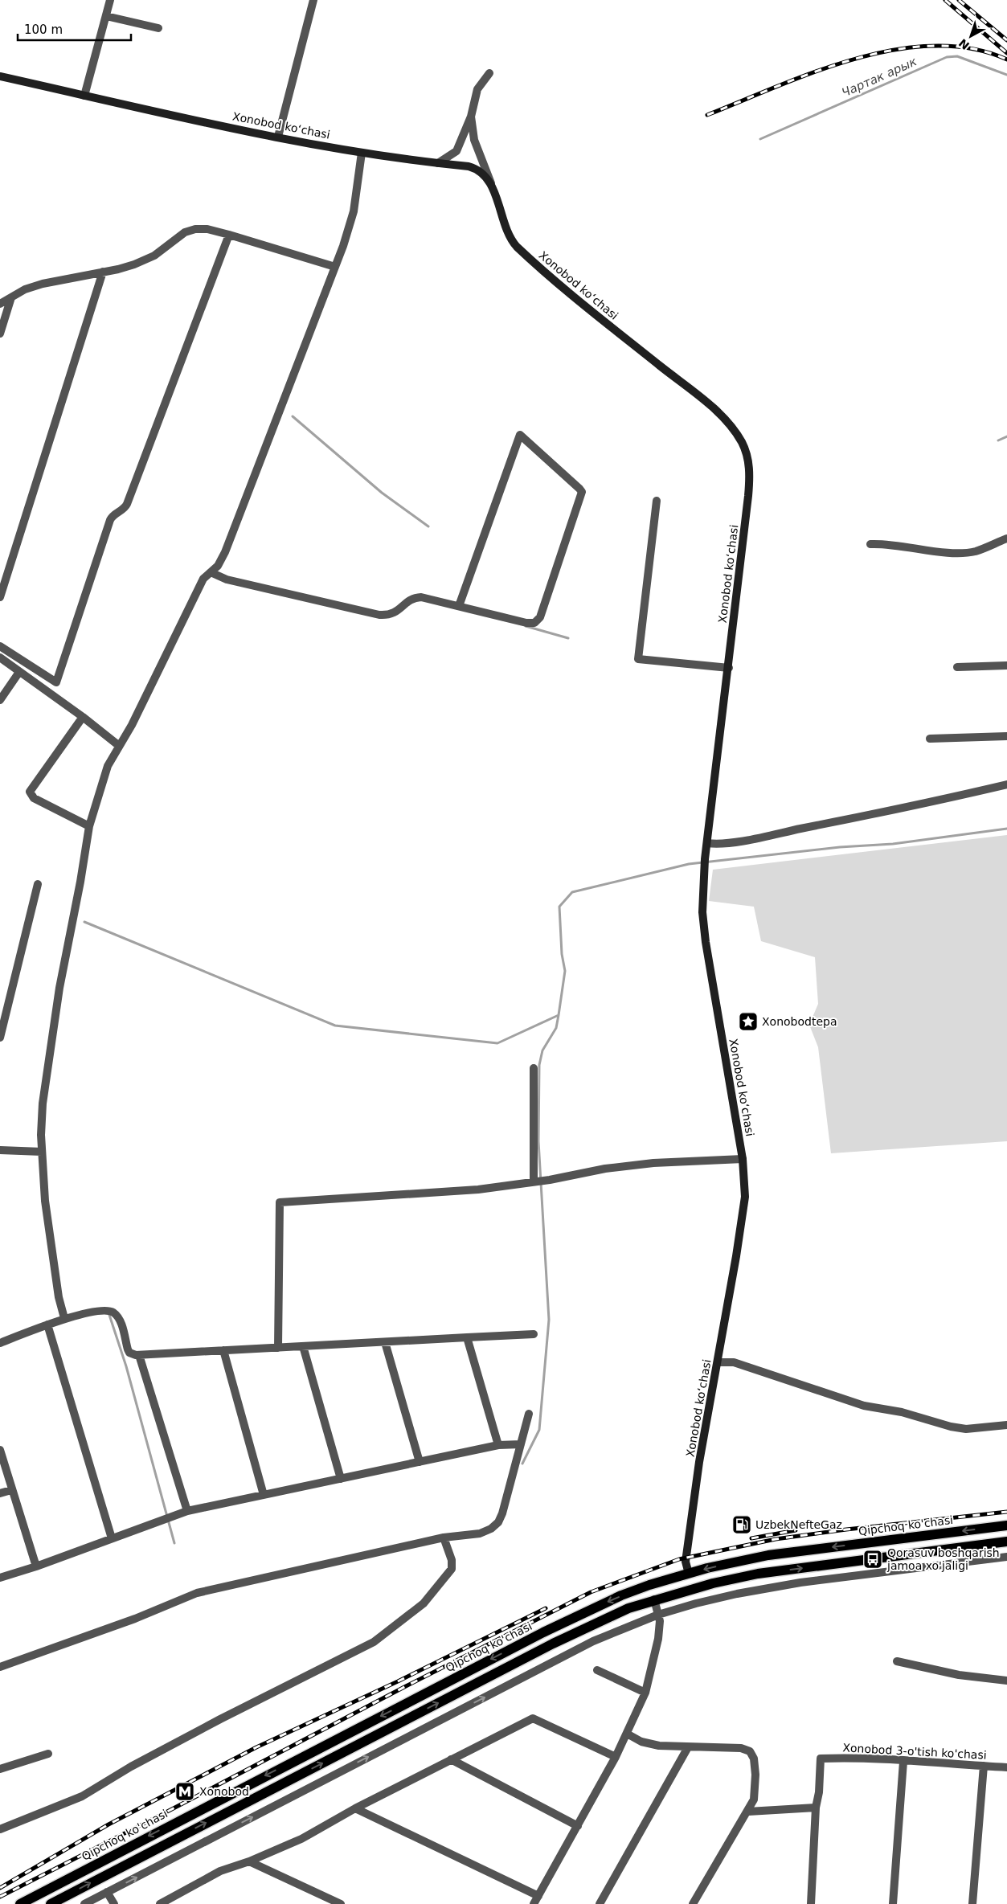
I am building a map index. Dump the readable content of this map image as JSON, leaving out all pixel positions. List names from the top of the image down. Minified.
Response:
{"streets":{"main road":["Xonobod koʻchasi","Qipchoq ko'chasi"],"street":["Xonobod 3-o'tish ko'chasi"]},"crossings":[["Xonobod koʻchasi","Qipchoq ko'chasi"]],"water":["Чартак арык"],"places":{"place":["Xonobodtepa"],"fuel station":["UzbekNefteGaz"],"bus stop":["Qorasuv boshqarish jamoa xo'jaligi"],"metro station":["Xonobod"]},"scale_bar":"100 m","north":"bottom left"}
